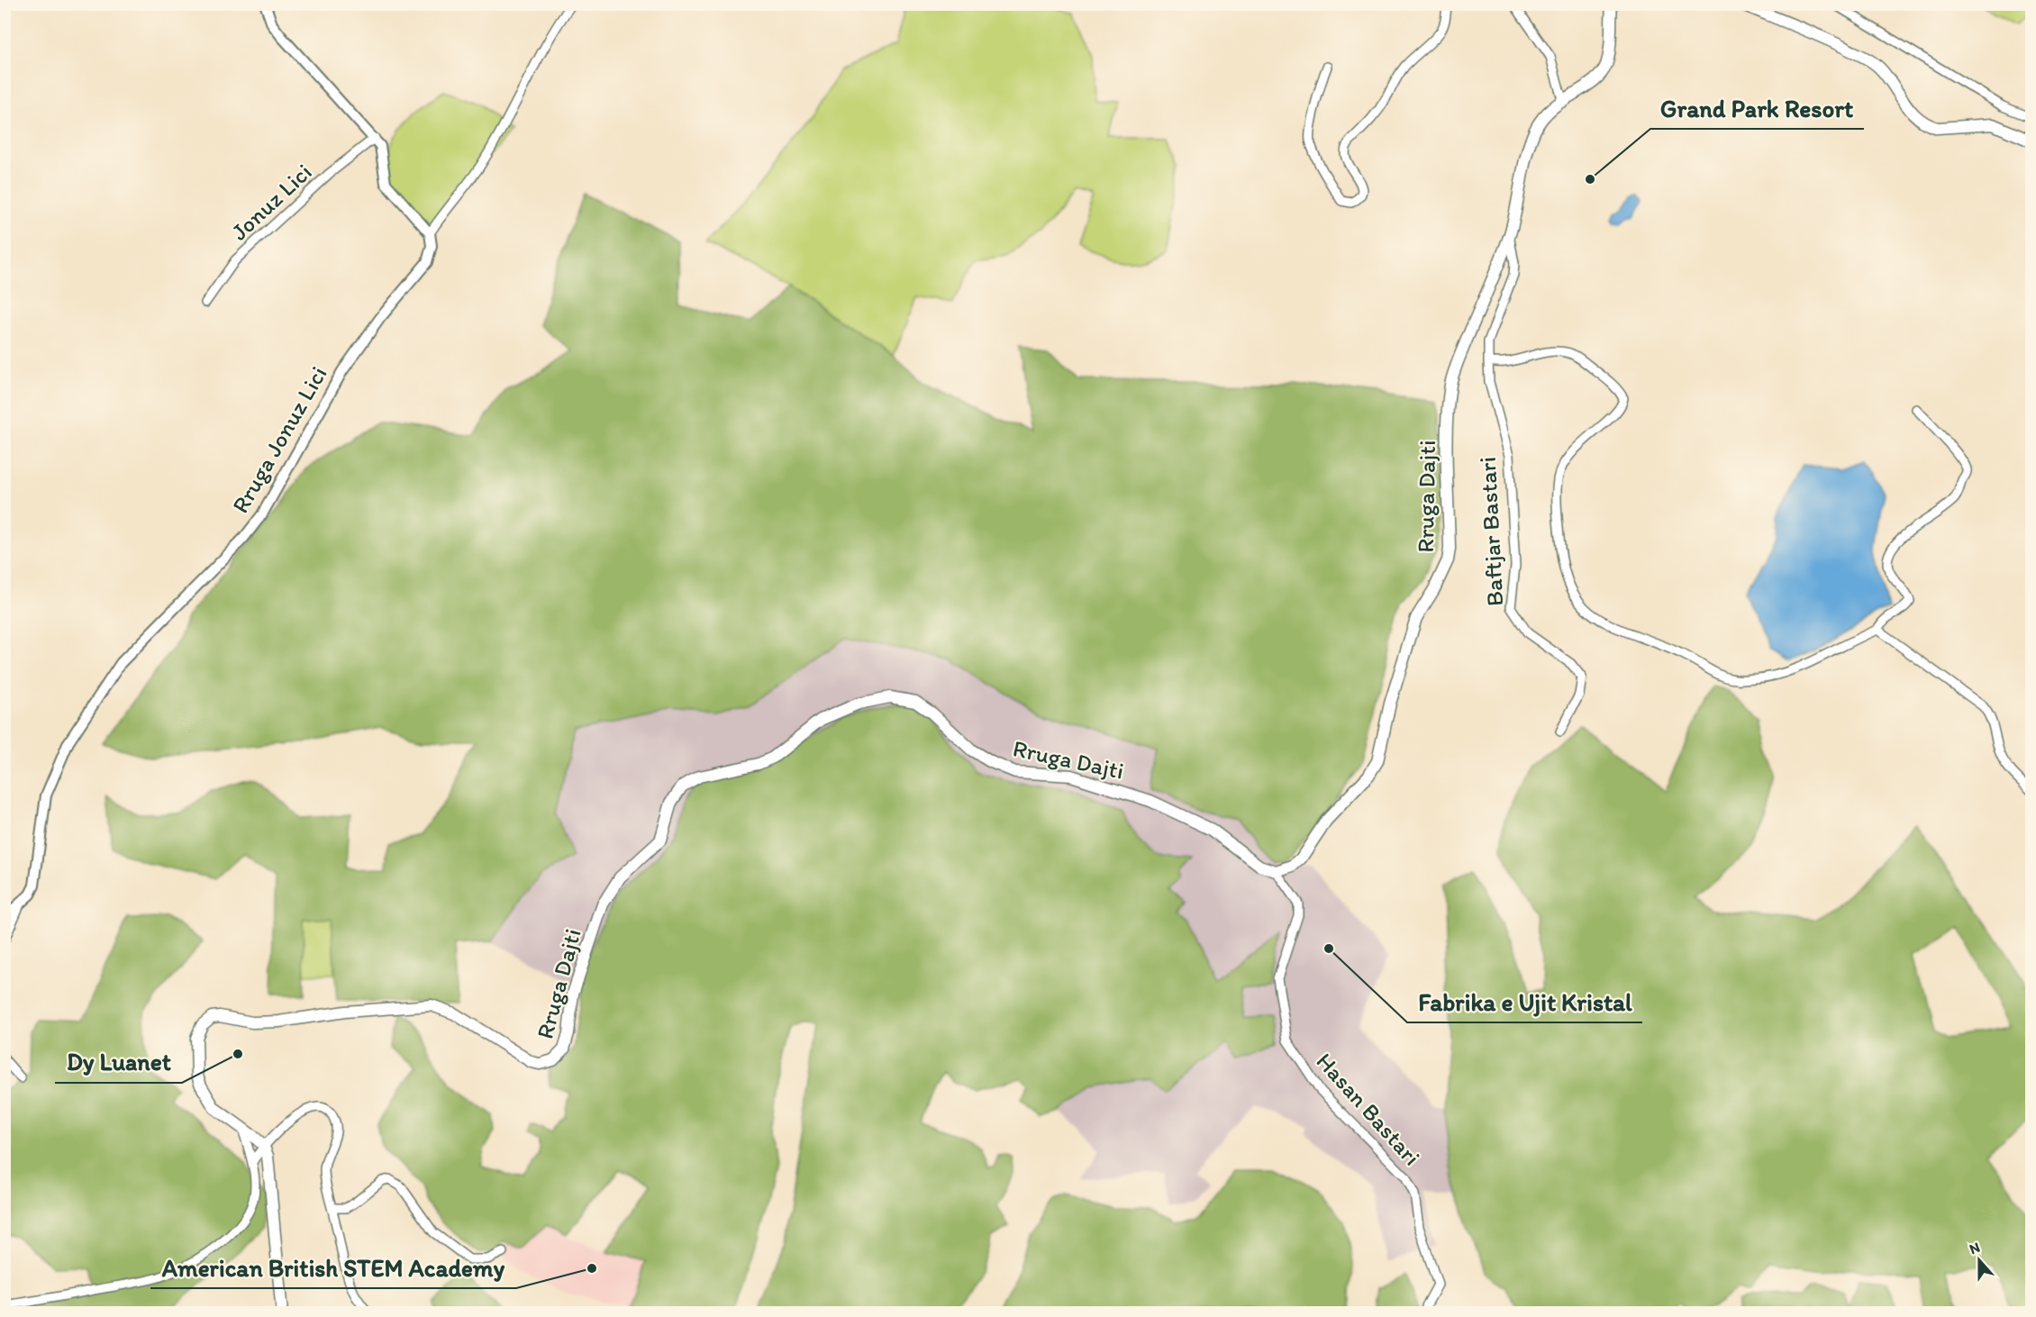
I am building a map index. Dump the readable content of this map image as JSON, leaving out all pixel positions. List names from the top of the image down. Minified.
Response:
{"streets":{"main road":["Rruga Dajti"],"street":["Jonuz Lici","Rruga Jonuz Lici","Baftjar Bastari","Hasan Bastari"]},"crossings":[["Rruga Dajti","Baftjar Bastari"],["Rruga Dajti","Hasan Bastari"]],"places":["Grand Park Resort","Fabrika e Ujit Kristal","Dy Luanet","American British STEM Academy"],"north":"top"}
